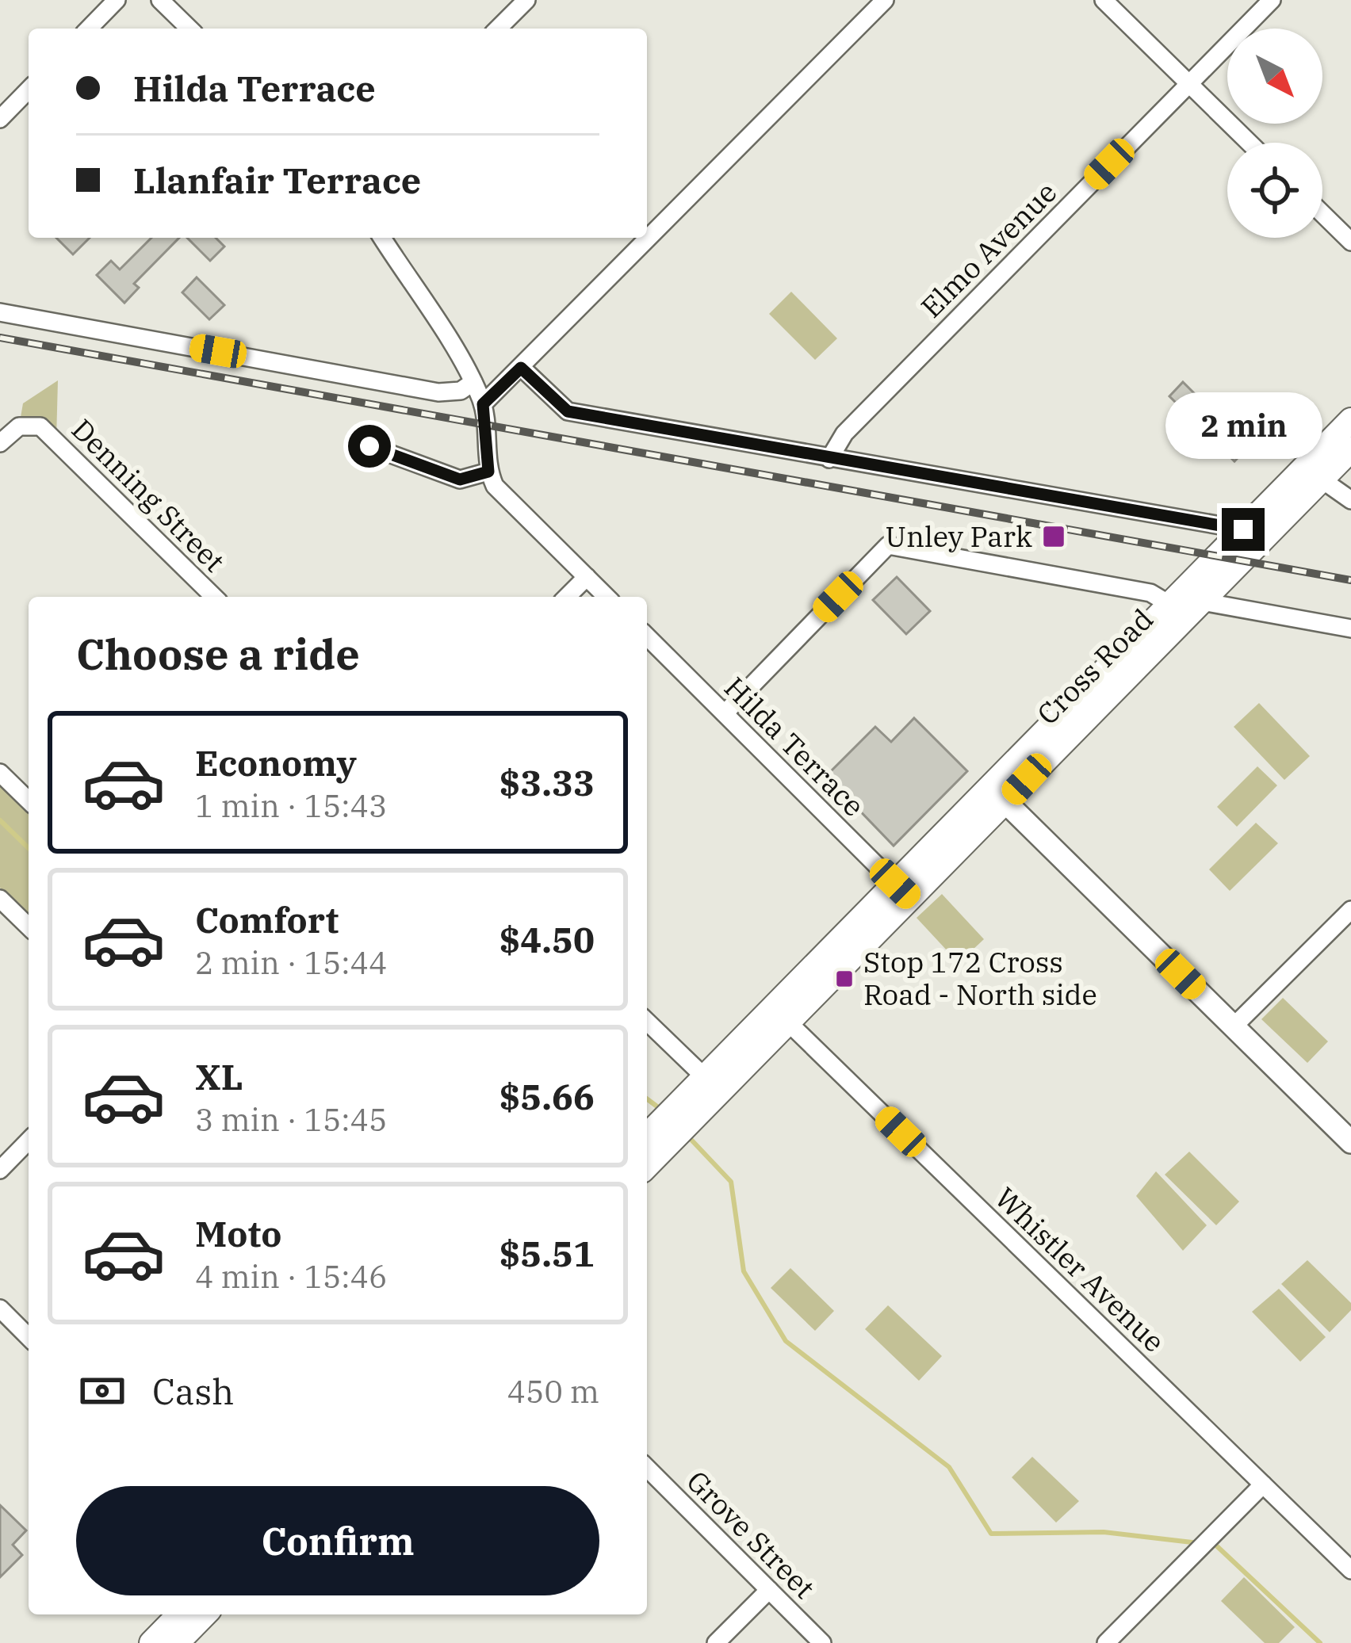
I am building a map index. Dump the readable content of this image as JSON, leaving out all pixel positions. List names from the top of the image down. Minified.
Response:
{"streets":{"highway":["Cross Road"],"street":["Elmo Avenue","Denning Street","Hilda Terrace","Whistler Avenue","Grove Street"]},"crossings":[["Cross Road","Hilda Terrace"],["Cross Road","Whistler Avenue"]],"places":{"transit":["Unley Park","Stop 172 Cross Road - North side"]},"north":"bottom right","page":{"banner":["Hilda Terrace","Llanfair Terrace"],"bubble":"2 min","heading":"Choose a ride","list":[{"name":"Economy","note":"1 min · 15:43","value":"$3.33"},{"name":"Comfort","note":"2 min · 15:44","value":"$4.50"},{"name":"XL","note":"3 min · 15:45","value":"$5.66"},{"name":"Moto","note":"4 min · 15:46","value":"$5.51"}],"pay":["Cash","450 m"],"buttons":"Confirm"}}
